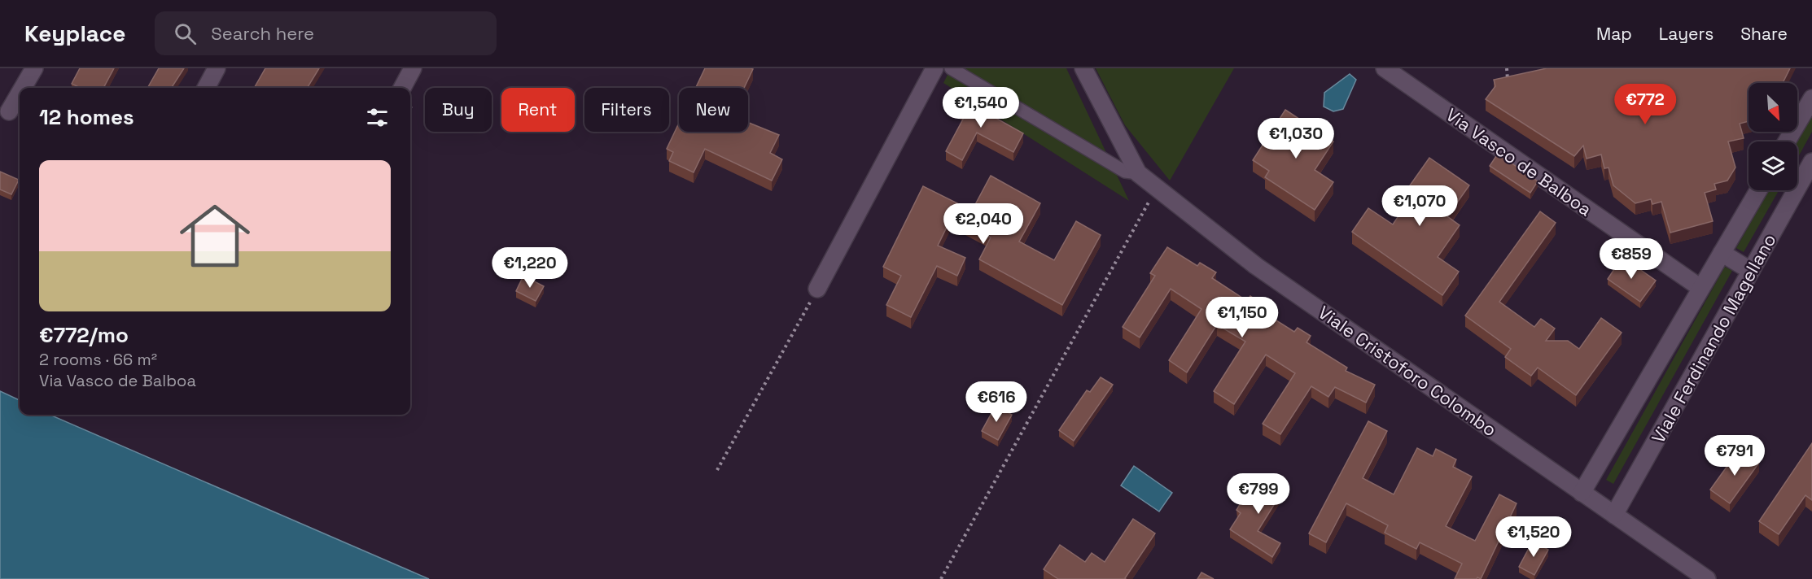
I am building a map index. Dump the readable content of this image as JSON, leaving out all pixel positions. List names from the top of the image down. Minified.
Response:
{"streets":{"street":["Via Vasco de Balboa","Viale Ferdinando Magellano","Viale Cristoforo Colombo"]},"crossings":[["Via Vasco de Balboa","Viale Ferdinando Magellano"],["Viale Ferdinando Magellano","Viale Cristoforo Colombo"]],"north":"bottom right","page":{"header":"Keyplace","search":"Search here","nav":["Map","Layers","Share"],"price":["€772","€1,540","€1,030","€1,070","€2,040","€859","€1,220","€1,150","€616","€791","€799","€1,520"],"chip":["Buy","Rent","Filters","New"],"heading":"12 homes","list":[{"name":"€772/mo","note":"2 rooms · 66 m² · Via Vasco de Balboa"}]}}
